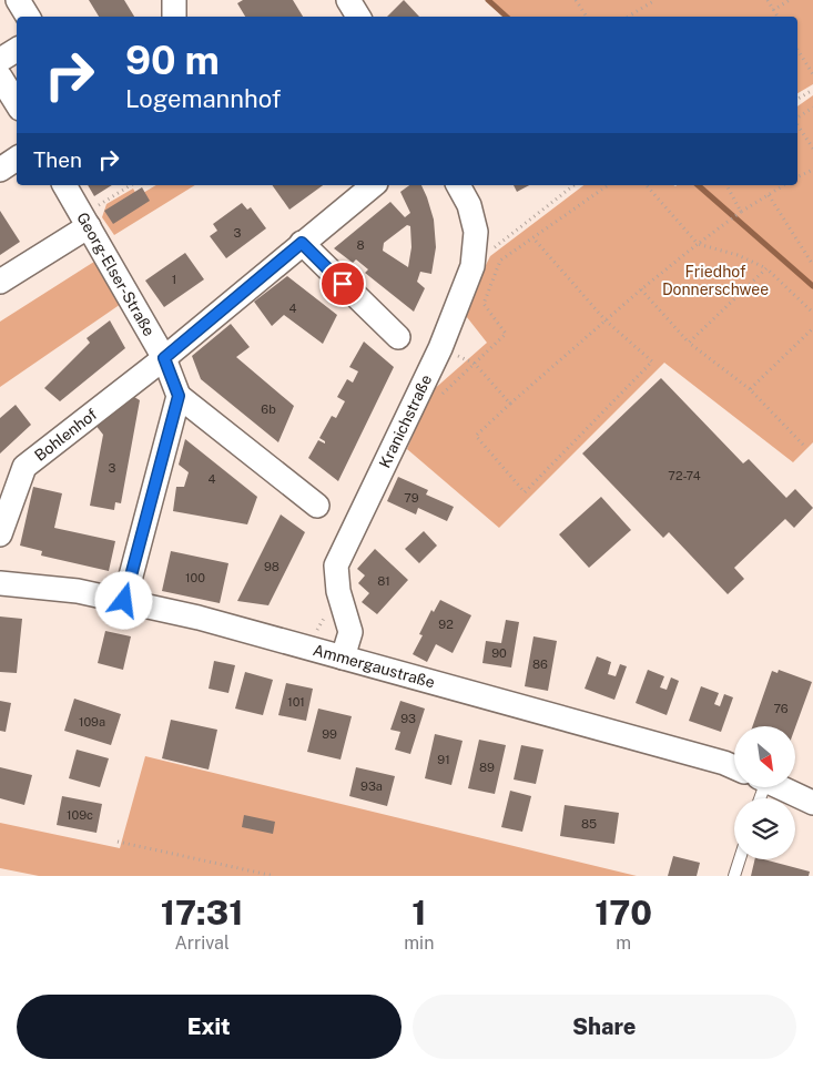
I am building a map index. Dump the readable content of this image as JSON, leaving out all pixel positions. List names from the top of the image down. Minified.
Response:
{"streets":{"street":["Georg-Elser-Straße","Kranichstraße","Bohlenhof","Ammergaustraße"]},"crossings":[["Georg-Elser-Straße","Bohlenhof"],["Kranichstraße","Ammergaustraße"]],"parks":["Friedhof Donnerschwee"],"house_numbers":["3","8","1","4","6b","3","72-74","4","79","98","100","81","92","90","86","101","76","93","109a","99","91","89","93a","109c","85"],"north":"bottom right","page":{"turn":["90 m","Logemannhof"],"then":"Then","eta":["17:31","Arrival","1","min","170","m"],"buttons":["Exit","Share"]}}
